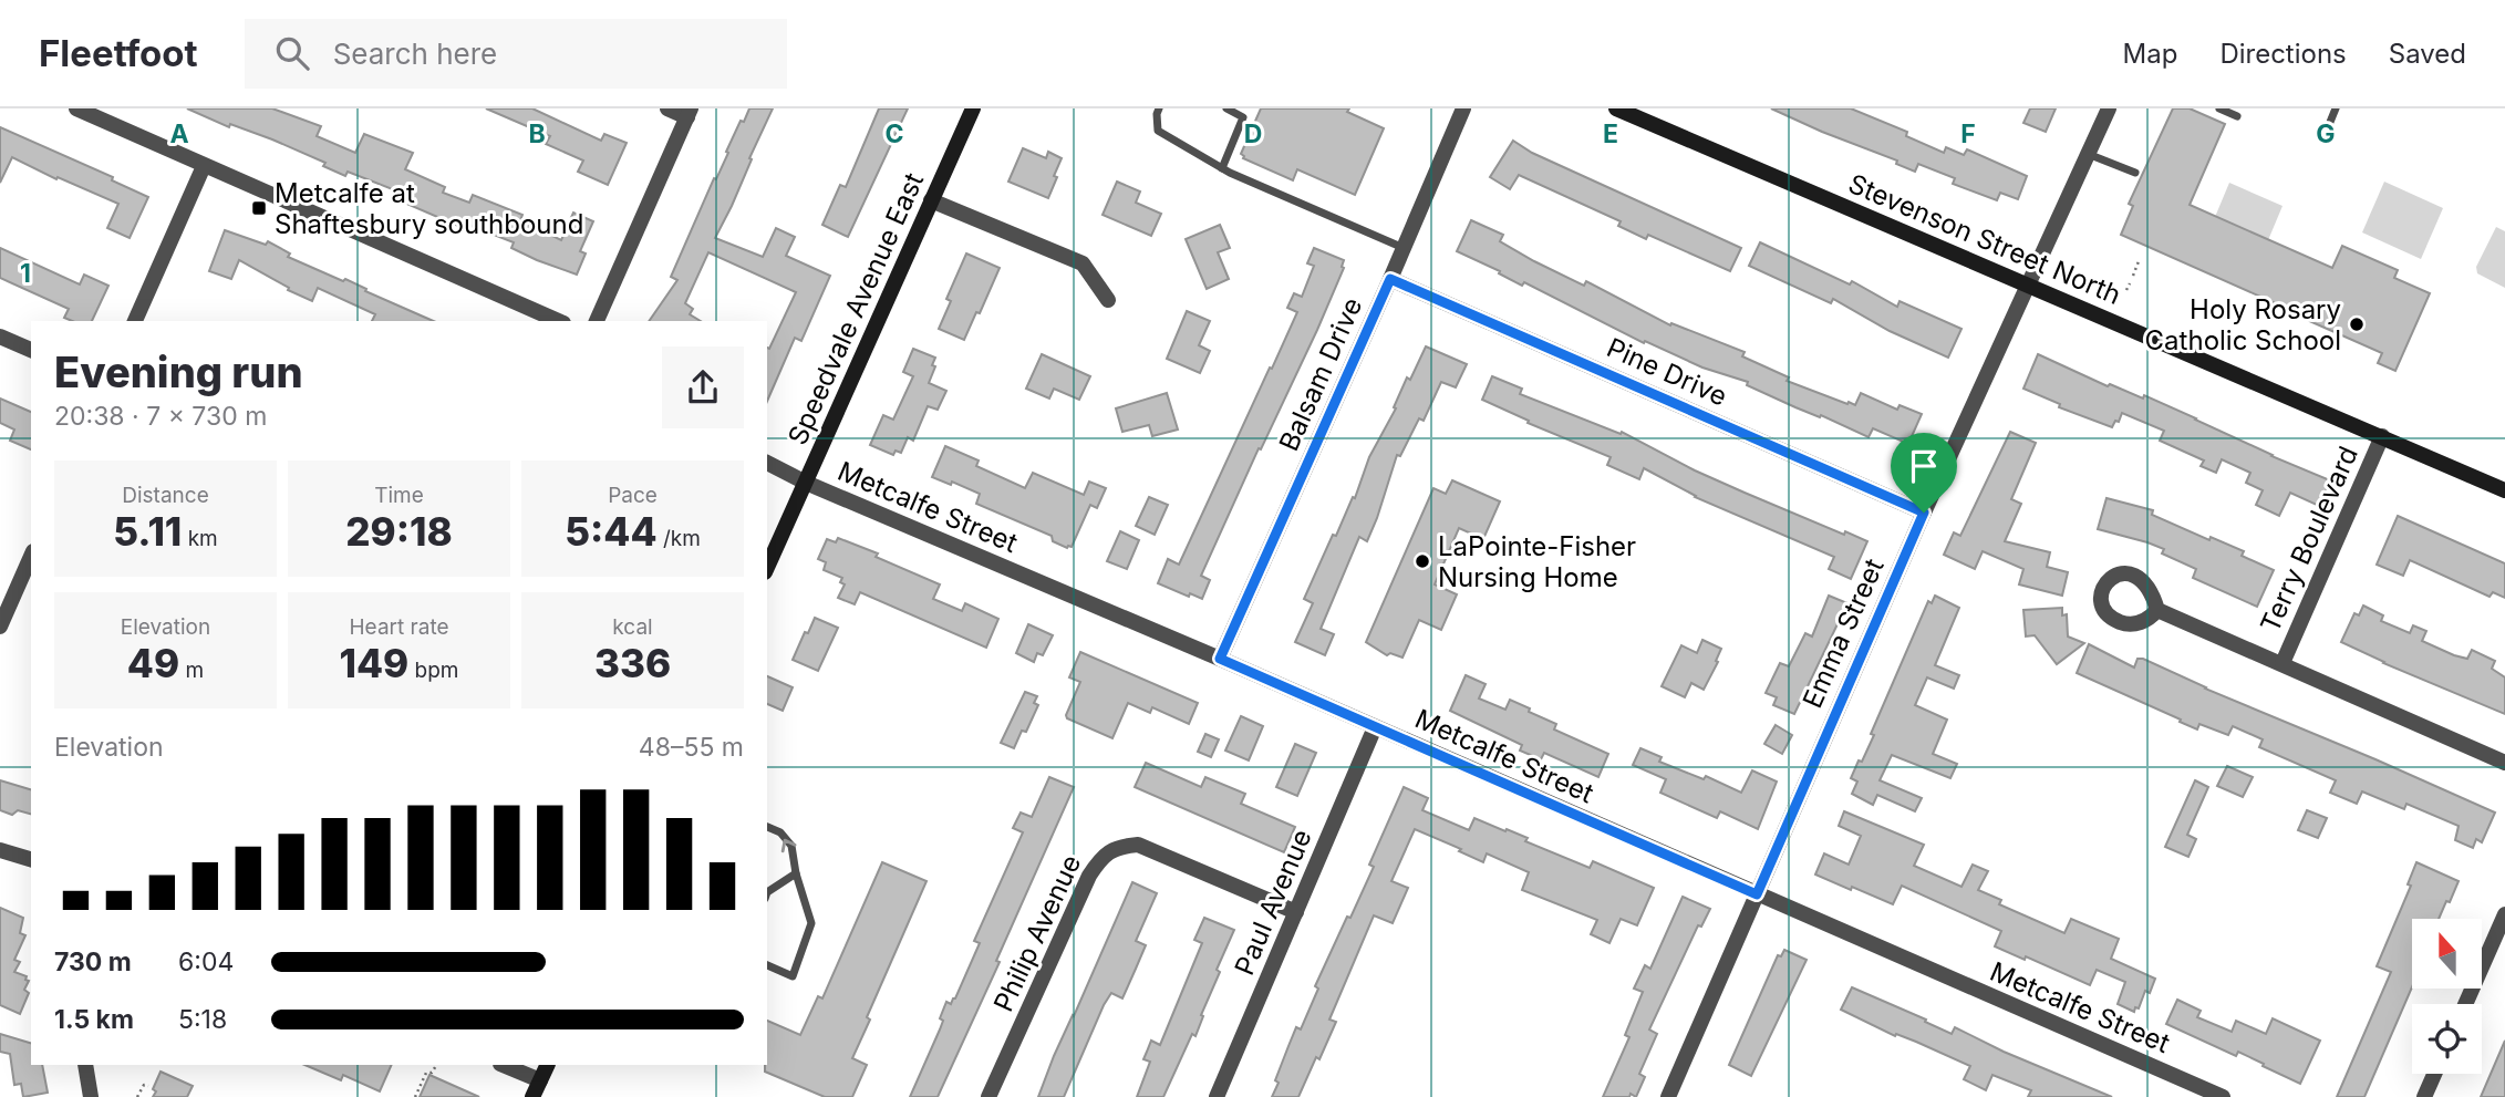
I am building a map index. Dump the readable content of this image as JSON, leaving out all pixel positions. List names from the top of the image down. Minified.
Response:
{"streets":{"main road":["Stevenson Street North","Speedvale Avenue East"],"street":["Pine Drive","Balsam Drive","Metcalfe Street","Terry Boulevard","Emma Street","Paul Avenue","Philip Avenue"]},"crossings":[["Stevenson Street North","Terry Boulevard"],["Stevenson Street North","Emma Street"],["Speedvale Avenue East","Metcalfe Street"],["Pine Drive","Balsam Drive"],["Pine Drive","Emma Street"],["Balsam Drive","Metcalfe Street"],["Metcalfe Street","Emma Street"],["Metcalfe Street","Paul Avenue"],["Paul Avenue","Philip Avenue"]],"places":{"transit":["Metcalfe at Shaftesbury southbound"],"other":["Holy Rosary Catholic School","LaPointe-Fisher Nursing Home"]},"north":"top","page":{"header":"Fleetfoot","search":"Search here","nav":["Map","Directions","Saved"],"heading":["Evening run","20:38 · 7 × 730 m"],"stats":[["Distance","5.11 km"],["Time","29:18"],["Pace","5:44 /km"],["Elevation","49 m"],["Heart rate","149 bpm"],["kcal","336"]],"chart":["Elevation","48–55 m"],"list":[{"name":"730 m","note":"6:04"},{"name":"1.5 km","note":"5:18"}]},"grid":{"columns":["A","B","C","D","E","F","G"],"rows":["1"]}}
